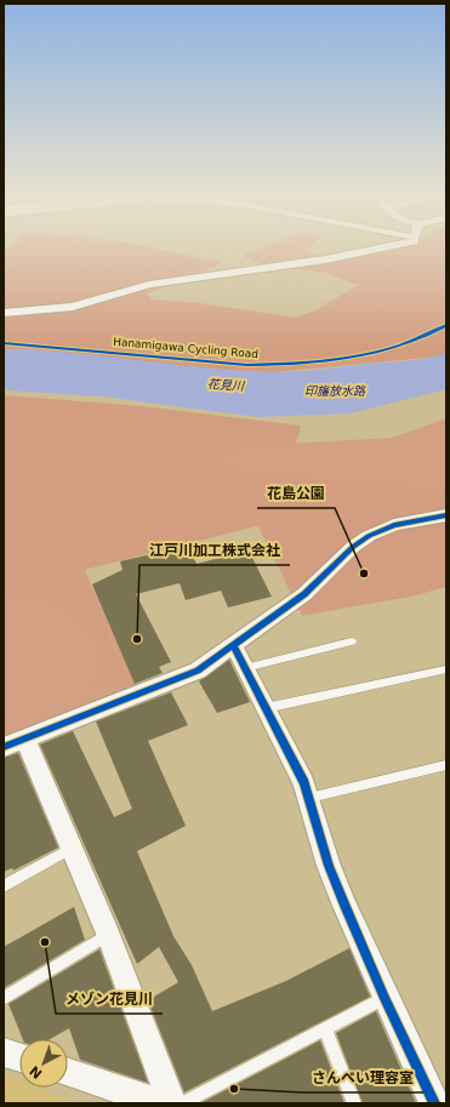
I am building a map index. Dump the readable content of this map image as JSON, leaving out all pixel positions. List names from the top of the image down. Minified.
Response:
{"streets":{"cycle path":["Hanamigawa Cycling Road"]},"water":["花見川","印旛放水路"],"places":["花島公園","江戸川加工株式会社","メゾン花見川","さんぺい理容室"],"north":"bottom left"}
